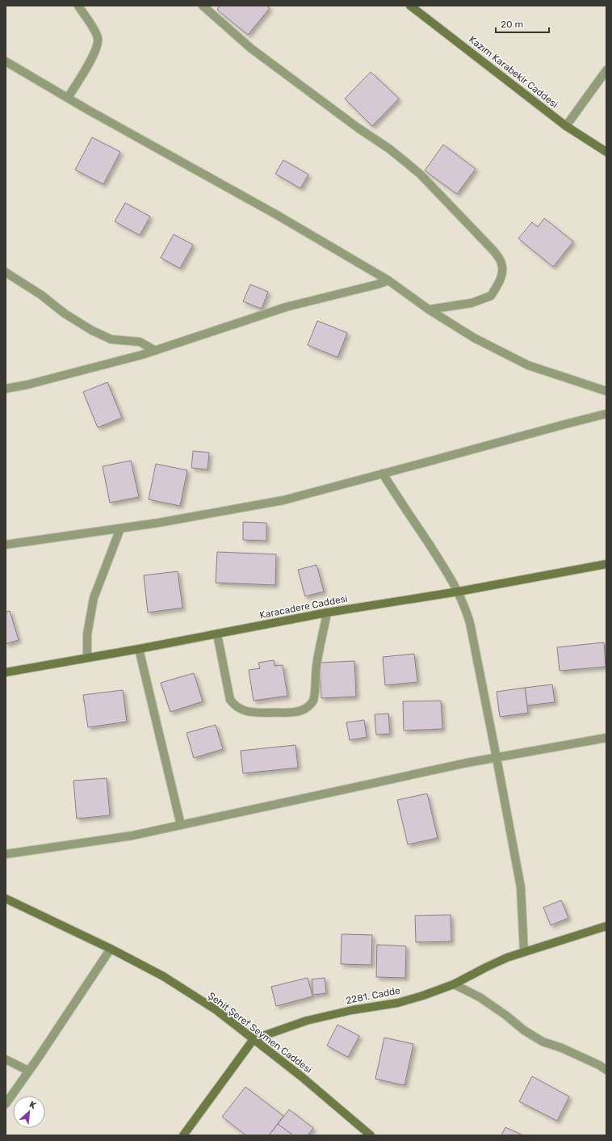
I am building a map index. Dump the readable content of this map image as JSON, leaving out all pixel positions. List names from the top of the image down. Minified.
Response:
{"streets":{"street":["Kazım Karabekir Caddesi","Karacadere Caddesi","2281. Cadde","Şehit Şeref Seymen Caddesi"]},"crossings":[["2281. Cadde","Şehit Şeref Seymen Caddesi"]],"scale_bar":"20 m","north":"top right"}
